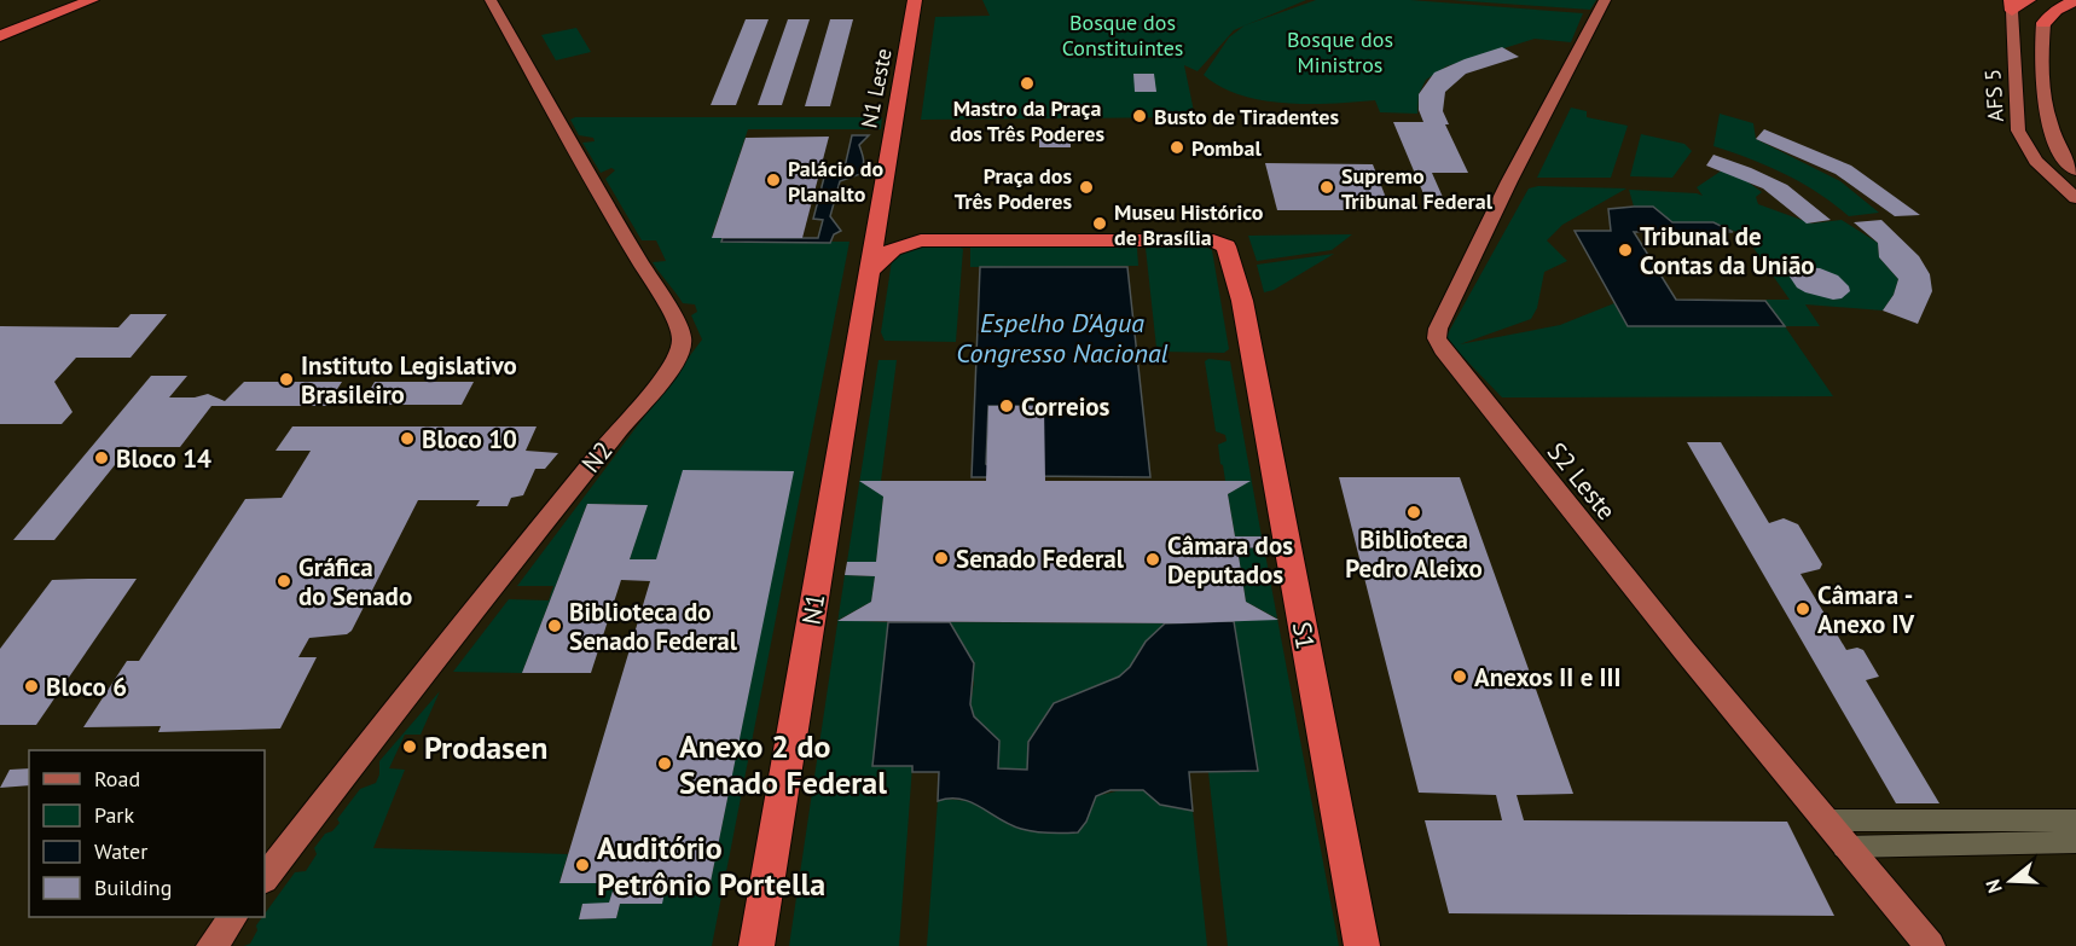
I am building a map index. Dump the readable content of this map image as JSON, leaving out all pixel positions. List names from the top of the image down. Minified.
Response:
{"streets":{"highway":["N1 Leste","N1","S1"],"main road":["AFS 5","N2","S2 Leste"]},"crossings":[["N1 Leste","N1"],["N1 Leste","S1"]],"water":["Espelho D'Agua Congresso Nacional"],"parks":["Bosque dos Constituintes","Bosque dos Ministros"],"places":["Mastro da Praça dos Três Poderes","Busto de Tiradentes","Pombal","Palácio do Planalto","Praça dos Três Poderes","Supremo Tribunal Federal","Museu Histórico de Brasília","Tribunal de Contas da União","Instituto Legislativo Brasileiro","Correios","Bloco 10","Bloco 14","Biblioteca Pedro Aleixo","Senado Federal","Câmara dos Deputados","Gráfica do Senado","Câmara - Anexo IV","Biblioteca do Senado Federal","Anexos II e III","Bloco 6","Prodasen","Anexo 2 do Senado Federal","Auditório Petrônio Portella"],"legend":["Road","Park","Water","Building"],"north":"left"}
